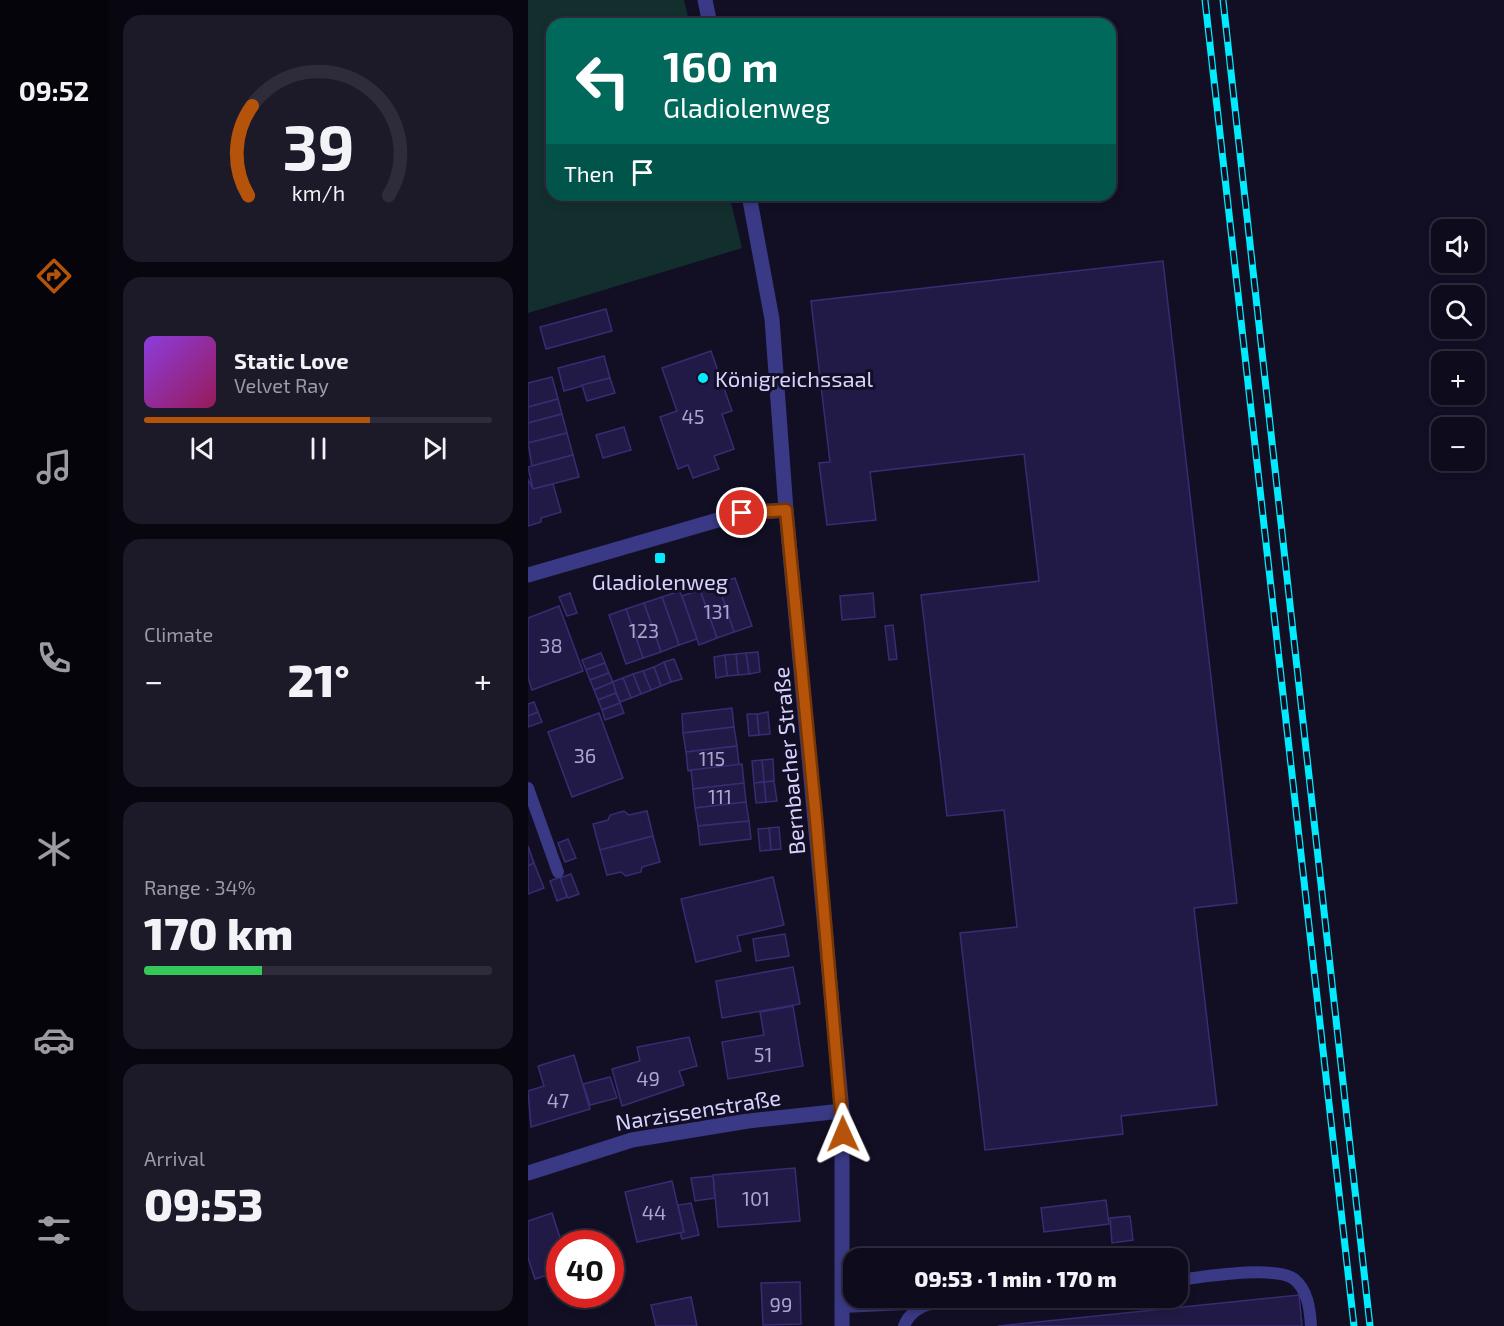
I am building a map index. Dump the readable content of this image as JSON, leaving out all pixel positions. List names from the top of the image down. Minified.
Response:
{"streets":{"street":["Bernbacher Straße","Narzissenstraße"]},"crossings":[["Bernbacher Straße","Narzissenstraße"]],"places":{"other":["Königreichssaal"],"transit":["Gladiolenweg"]},"house_numbers":["45","131","123","38","36","115","111","51","49","47","101","44","99"],"page":{"tabs":"09:52","turn":["160 m","Gladiolenweg"],"then":"Then","map_buttons":["+","−"],"song":["Static Love","Velvet Ray"],"tile":["Climate",["Range · 34%","170 km"],["Arrival","09:53"]],"heat":["−","21°","+"],"limit":"40","trip":"09:53 · 1 min · 170 m","gauge":["39","km/h"]}}
